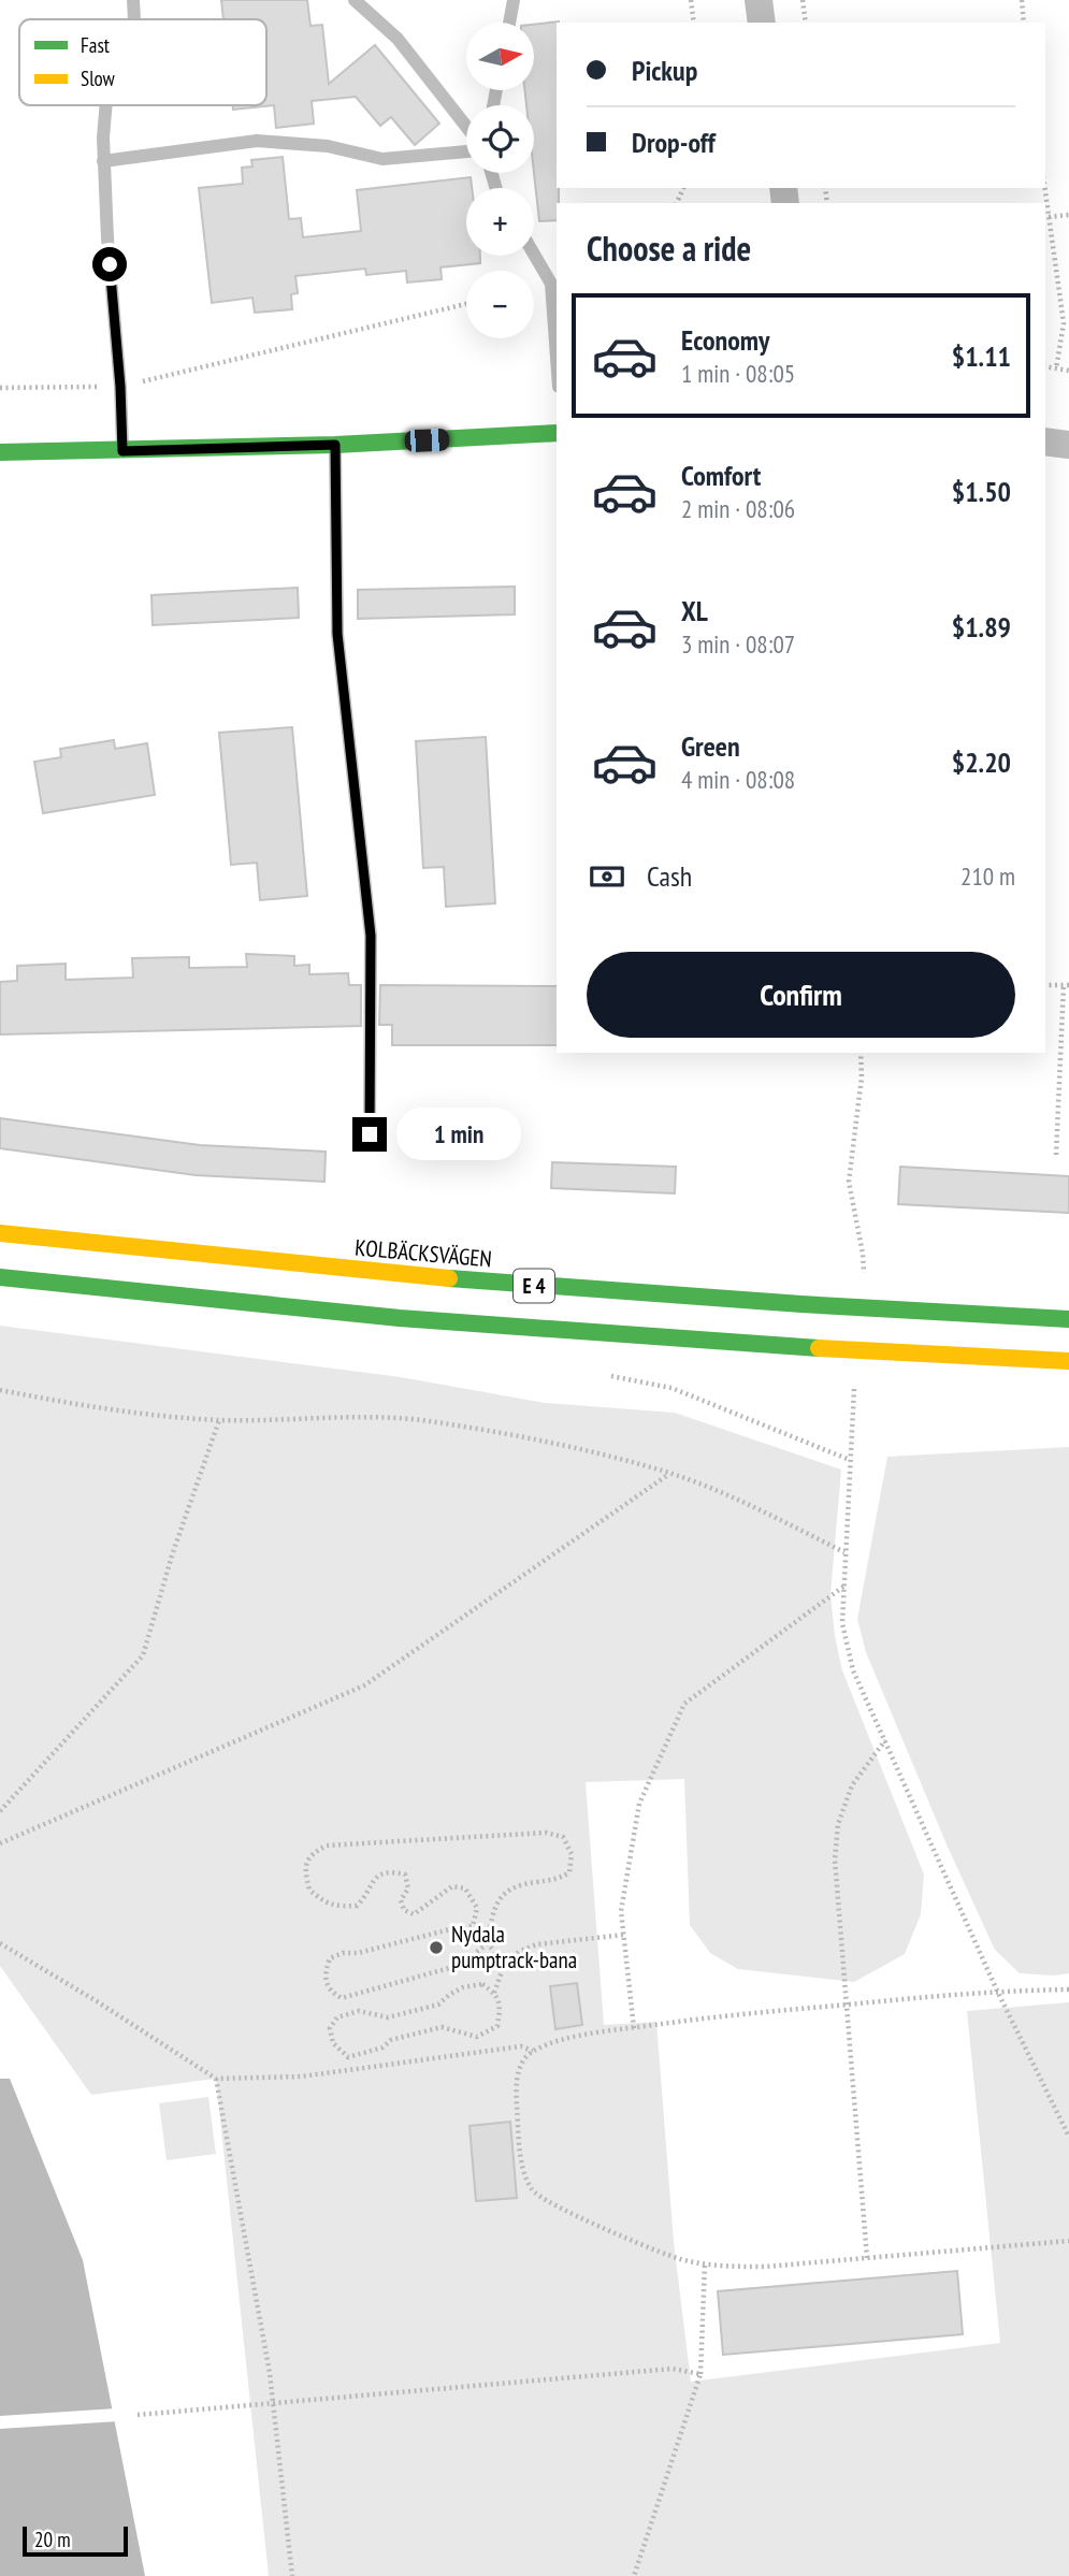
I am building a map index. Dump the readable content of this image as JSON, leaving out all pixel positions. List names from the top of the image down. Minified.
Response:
{"streets":{"main road":["KOLBÄCKSVÄGEN","E 4"]},"places":["Nydala pumptrack-bana"],"legend":["Fast","Slow"],"scale_bar":"20 m","north":"right","page":{"map_buttons":["+","−"],"banner":["Pickup","Drop-off"],"heading":"Choose a ride","list":[{"name":"Economy","note":"1 min · 08:05","value":"$1.11"},{"name":"Comfort","note":"2 min · 08:06","value":"$1.50"},{"name":"XL","note":"3 min · 08:07","value":"$1.89"},{"name":"Green","note":"4 min · 08:08","value":"$2.20"}],"pay":["Cash","210 m"],"buttons":"Confirm","bubble":"1 min","scale":"20 m"}}
